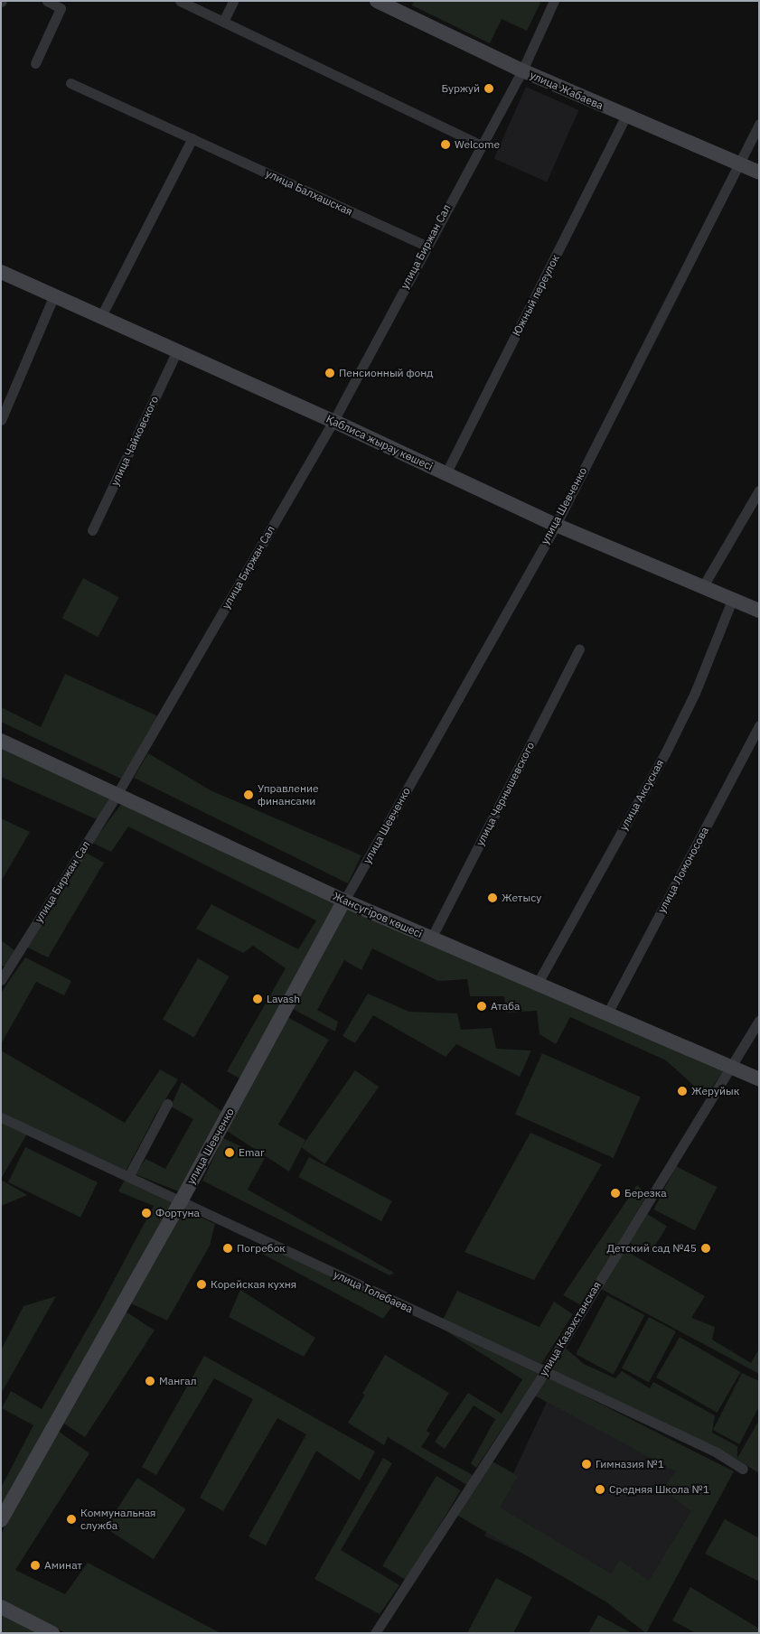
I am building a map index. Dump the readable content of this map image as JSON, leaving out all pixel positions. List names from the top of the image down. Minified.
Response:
{"streets":{"street":["улица Жабаева","улица Балхашская","улица Биржан Сал","Южный переулок","улица Чайковского","Қаблиса жырау көшесі","улица Шевченко","улица Чернышевского","улица Аксуская","улица Ломоносова","Жансүгіров көшесі","улица Толебаева","улица Казахстанская"]},"crossings":[["улица Жабаева","улица Биржан Сал"],["улица Жабаева","Южный переулок"],["улица Жабаева","улица Шевченко"],["улица Балхашская","улица Биржан Сал"],["улица Биржан Сал","Қаблиса жырау көшесі"],["улица Биржан Сал","Жансүгіров көшесі"],["Южный переулок","Қаблиса жырау көшесі"],["улица Чайковского","Қаблиса жырау көшесі"],["Қаблиса жырау көшесі","улица Шевченко"],["Қаблиса жырау көшесі","улица Аксуская"],["улица Шевченко","Жансүгіров көшесі"],["улица Шевченко","улица Толебаева"],["улица Чернышевского","Жансүгіров көшесі"],["улица Аксуская","Жансүгіров көшесі"],["улица Ломоносова","Жансүгіров көшесі"],["Жансүгіров көшесі","улица Казахстанская"],["улица Толебаева","улица Казахстанская"]],"places":["Буржуй","Welcome","Пенсионный фонд","Управление финансами","Жетысу","Lavash","Атаба","Жеруйык","Emar","Березка","Фортуна","Погребок","Детский сад №45","Корейская кухня","Мангал","Гимназия №1","Средняя Школа №1","Коммунальная служба","Аминат"]}
